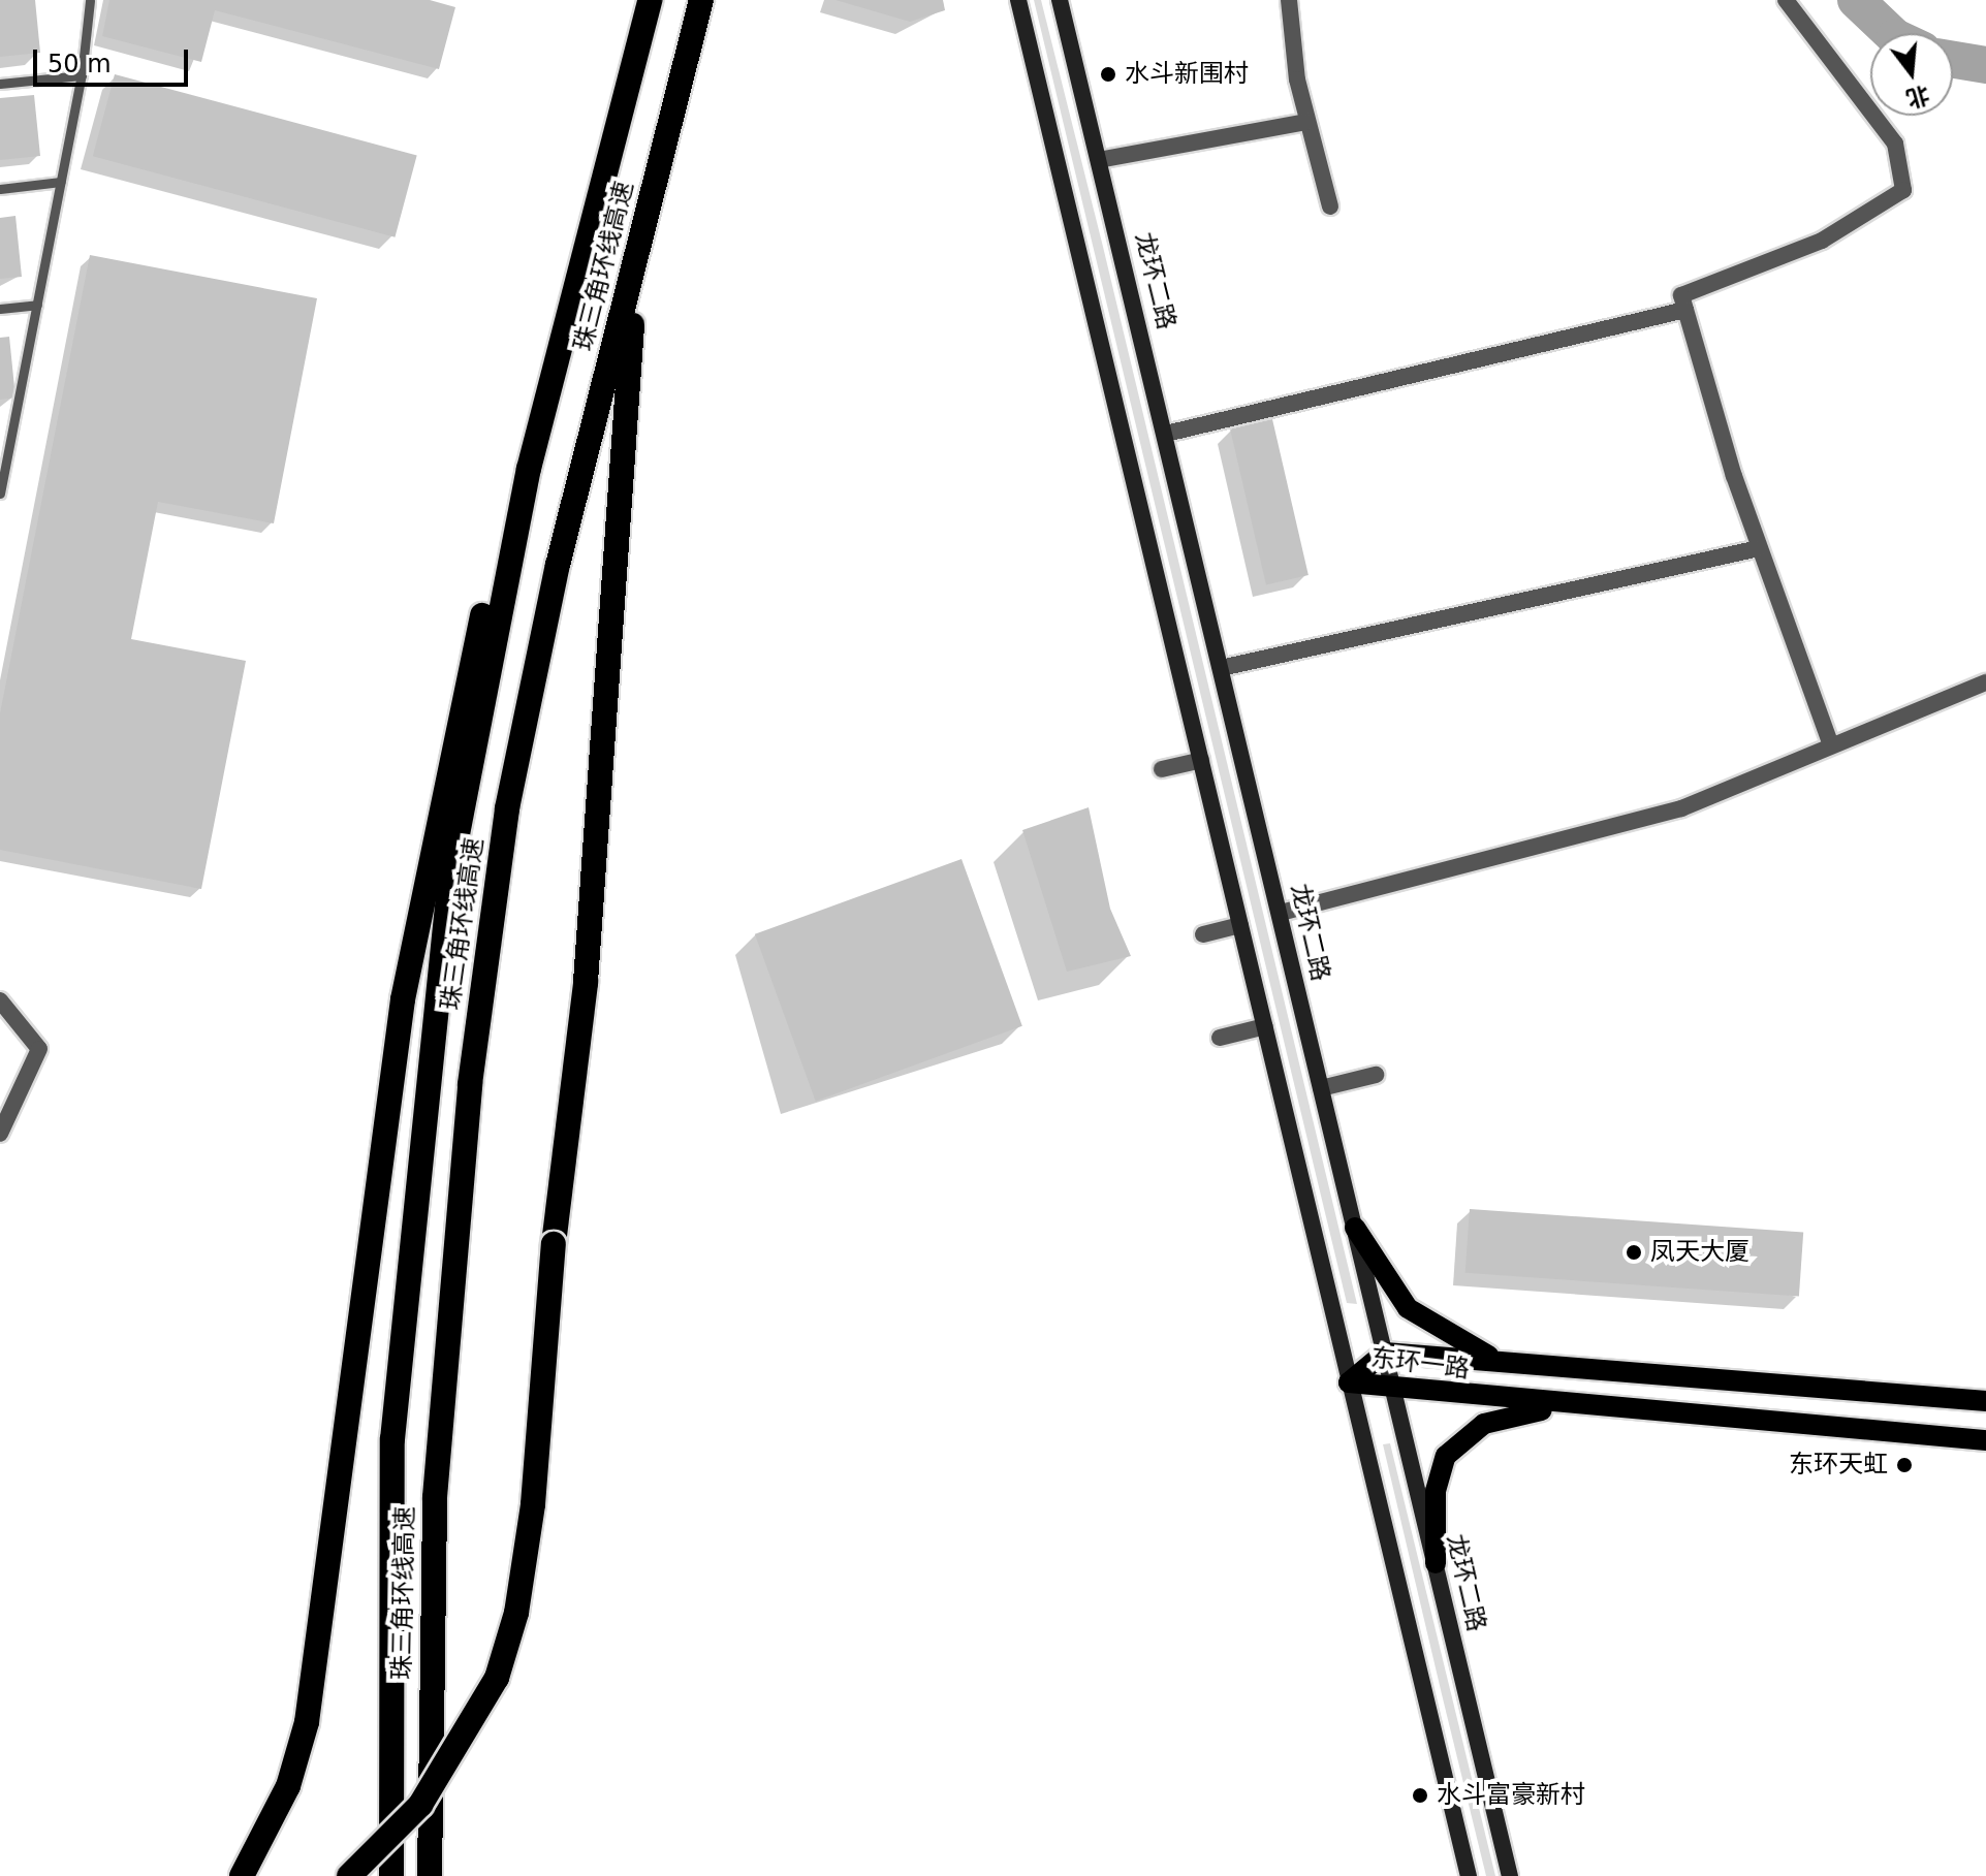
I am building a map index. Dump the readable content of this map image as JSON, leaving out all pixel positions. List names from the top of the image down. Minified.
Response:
{"streets":{"highway":["珠三角环线高速"],"main road":["龙环二路","东环一路"]},"crossings":[["龙环二路","东环一路"]],"places":["水斗新围村","凤天大厦","东环天虹","水斗富豪新村"],"scale_bar":"50 m","north":"bottom"}
